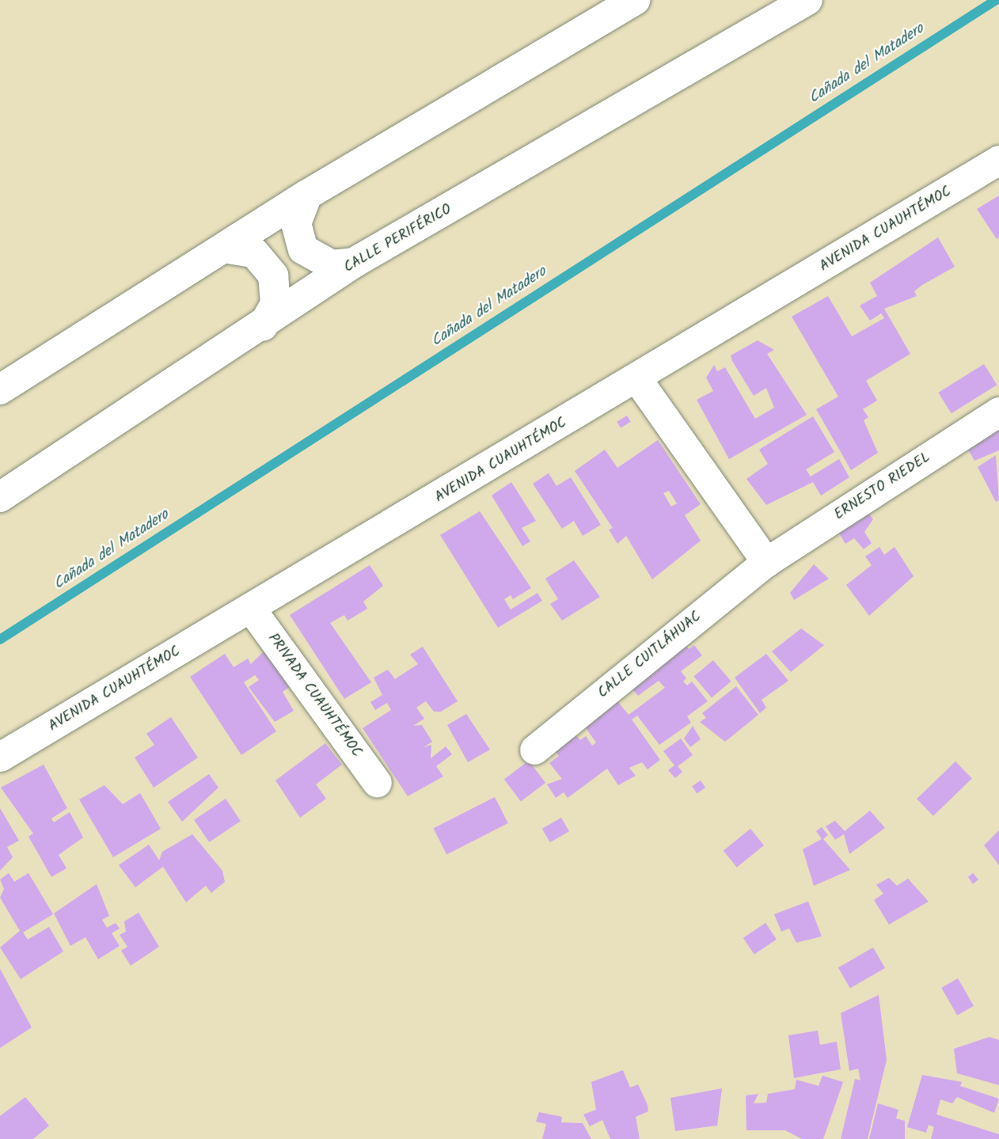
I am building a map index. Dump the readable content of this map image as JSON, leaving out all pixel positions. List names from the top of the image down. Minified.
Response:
{"streets":{"highway":["CALLE PERIFÉRICO"],"street":["AVENIDA CUAUHTÉMOC","ERNESTO RIEDEL","CALLE CUITLÁHUAC","PRIVADA CUAUHTÉMOC"]},"crossings":[["AVENIDA CUAUHTÉMOC","PRIVADA CUAUHTÉMOC"],["ERNESTO RIEDEL","CALLE CUITLÁHUAC"]],"water":["Cañada del Matadero"]}
